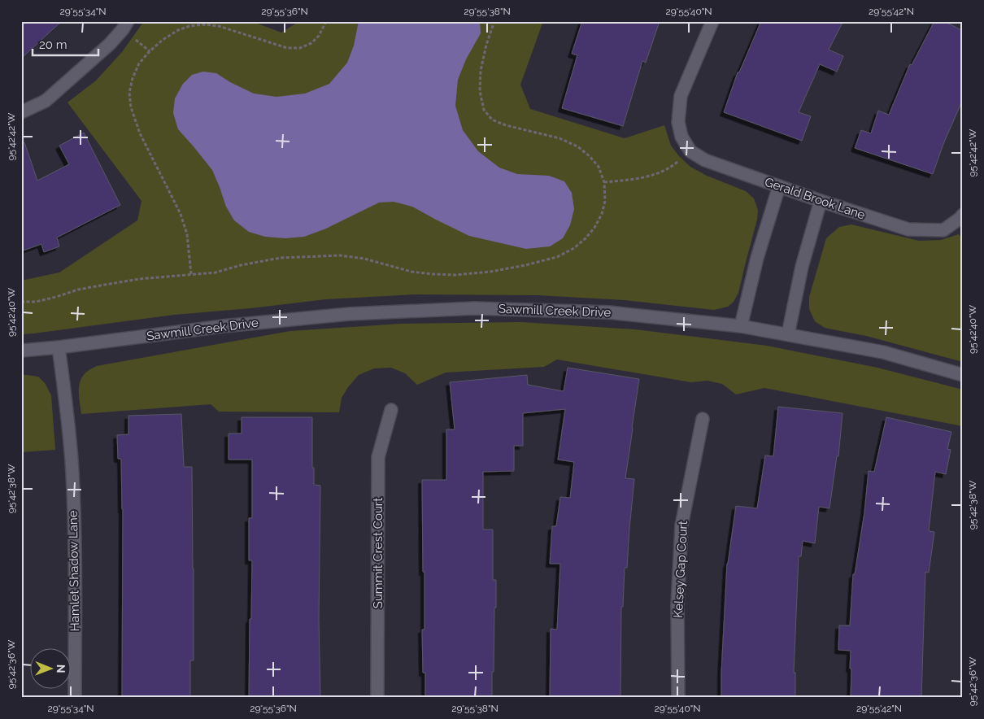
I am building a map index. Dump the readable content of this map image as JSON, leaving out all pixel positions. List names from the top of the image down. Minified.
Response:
{"streets":{"street":["Gerald Brook Lane","Sawmill Creek Drive","Summit Crest Court","Kelsey Gap Court","Hamlet Shadow Lane"]},"crossings":[["Sawmill Creek Drive","Hamlet Shadow Lane"]],"scale_bar":"20 m","north":"right","coordinates":["29°55'34\"N","29°55'36\"N","29°55'38\"N","29°55'40\"N","29°55'42\"N","95°42'42\"W","95°42'40\"W","95°42'38\"W","95°42'36\"W"]}
